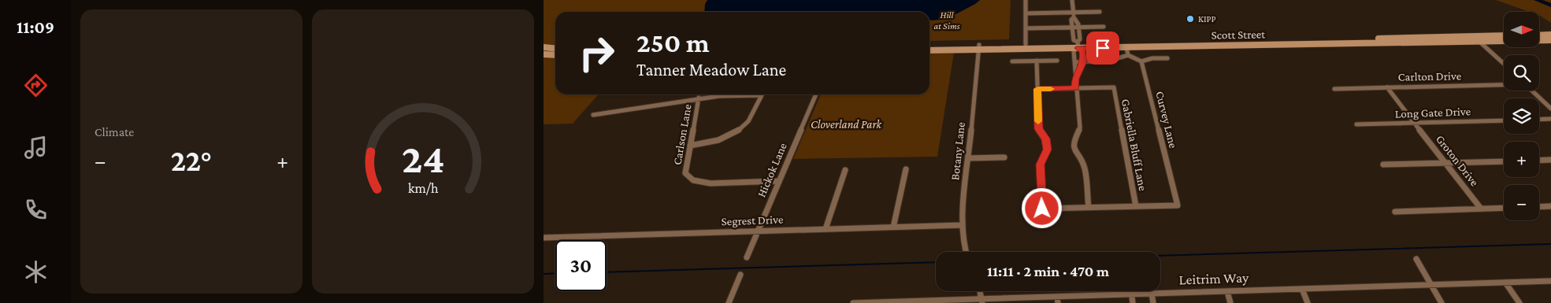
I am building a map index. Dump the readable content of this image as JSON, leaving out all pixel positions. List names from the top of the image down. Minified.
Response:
{"streets":{"main road":["Scott Street"],"street":["Carlton Drive","Long Gate Drive","Curvey Lane","Carlson Lane","Gabriella Bluff Lane","Botany Lane","Groton Drive","Hickok Lane","Segrest Drive","Leitrim Way"]},"crossings":[["Scott Street","Botany Lane"],["Carlton Drive","Groton Drive"],["Long Gate Drive","Groton Drive"],["Curvey Lane","Gabriella Bluff Lane"],["Carlson Lane","Hickok Lane"],["Botany Lane","Segrest Drive"],["Hickok Lane","Segrest Drive"]],"parks":["Hill at Sims","Cloverland Park"],"places":["KIPP"],"north":"right","page":{"tabs":"11:09","tile":"Climate","map_buttons":["+","−"],"turn":["250 m","Tanner Meadow Lane"],"heat":["−","22°","+"],"limit":"30","trip":"11:11 · 2 min · 470 m","gauge":["24","km/h"]}}
